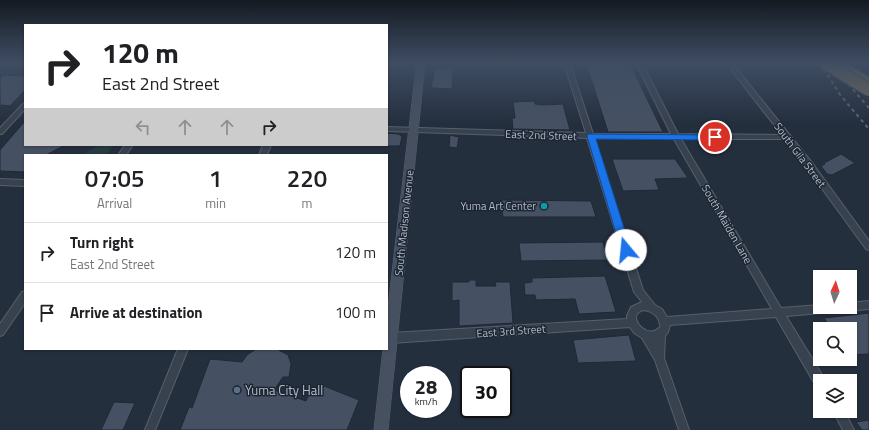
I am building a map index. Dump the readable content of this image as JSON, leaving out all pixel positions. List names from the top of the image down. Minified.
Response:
{"streets":{"street":["East 2nd Street","South Gila Street","South Madison Avenue","South Maiden Lane","East 3rd Street"]},"crossings":[["East 2nd Street","South Gila Street"],["East 2nd Street","South Madison Avenue"],["East 2nd Street","South Maiden Lane"],["South Madison Avenue","East 3rd Street"]],"places":["Yuma Art Center","Yuma City Hall"],"north":"top","page":{"turn":["120 m","East 2nd Street"],"eta":["07:05","Arrival","1","min","220","m"],"list":[{"name":"Turn right","note":"East 2nd Street","value":"120 m"},{"name":"Arrive at destination","value":"100 m"}],"speed":"28 km/h","limit":"30"}}
